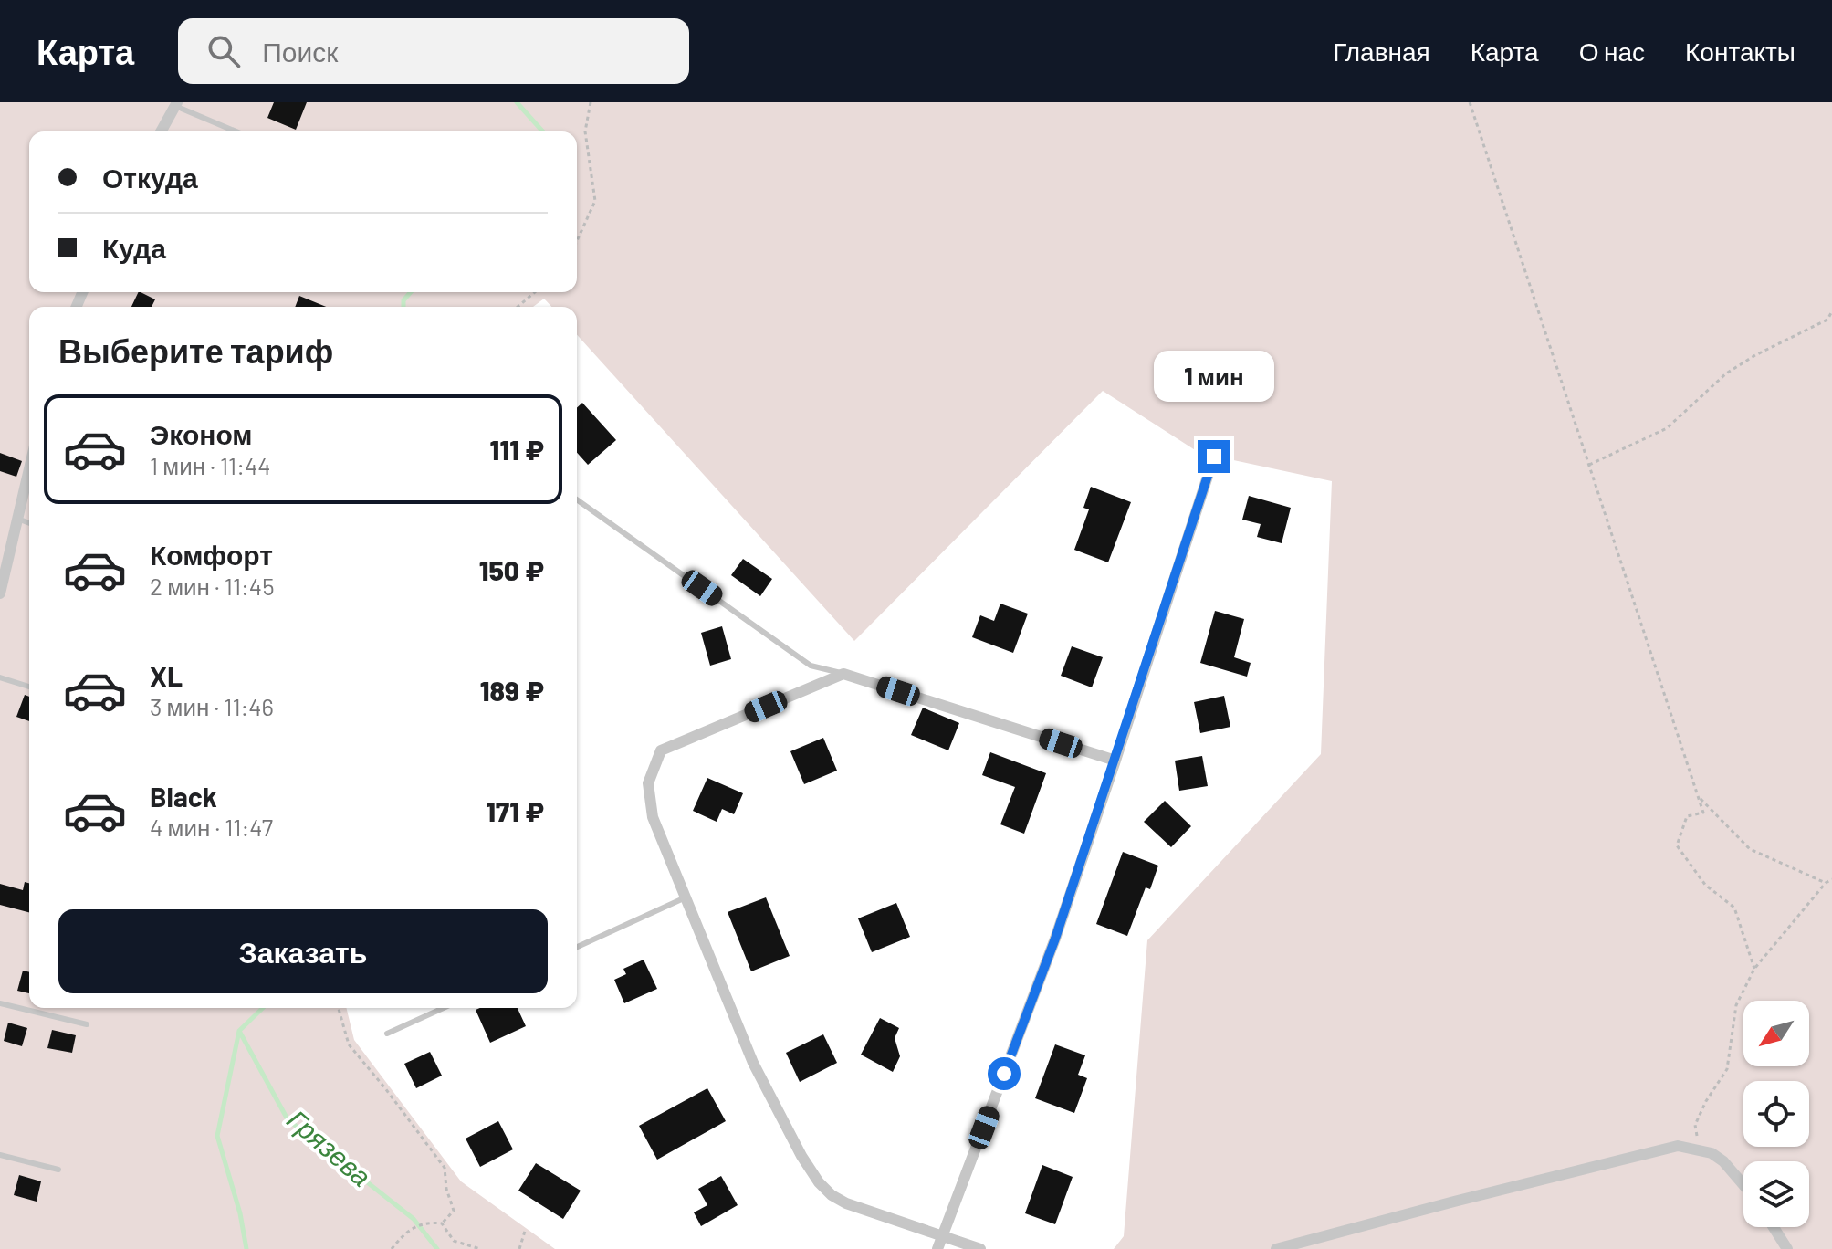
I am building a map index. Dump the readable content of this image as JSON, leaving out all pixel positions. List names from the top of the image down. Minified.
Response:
{"water":["Грязева"],"north":"bottom left","page":{"header":"Карта","search":"Поиск","nav":["Главная","Карта","О нас","Контакты"],"banner":["Откуда","Куда"],"heading":"Выберите тариф","bubble":"1 мин","list":[{"name":"Эконом","note":"1 мин · 11:44","value":"111 ₽"},{"name":"Комфорт","note":"2 мин · 11:45","value":"150 ₽"},{"name":"XL","note":"3 мин · 11:46","value":"189 ₽"},{"name":"Black","note":"4 мин · 11:47","value":"171 ₽"}],"buttons":"Заказать"}}
